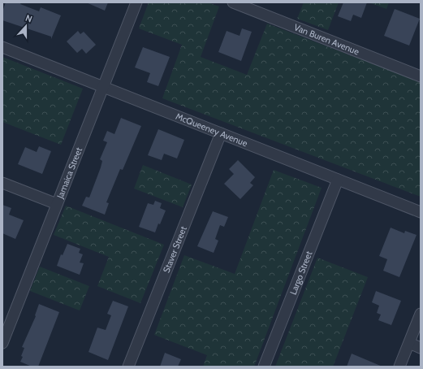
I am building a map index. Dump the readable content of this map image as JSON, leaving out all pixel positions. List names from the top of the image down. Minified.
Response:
{"streets":{"street":["Van Buren Avenue","McQueeney Avenue","Jamaica Street","Staver Street","Largo Street"]},"crossings":[["McQueeney Avenue","Jamaica Street"],["McQueeney Avenue","Staver Street"],["McQueeney Avenue","Largo Street"]],"north":"top"}
